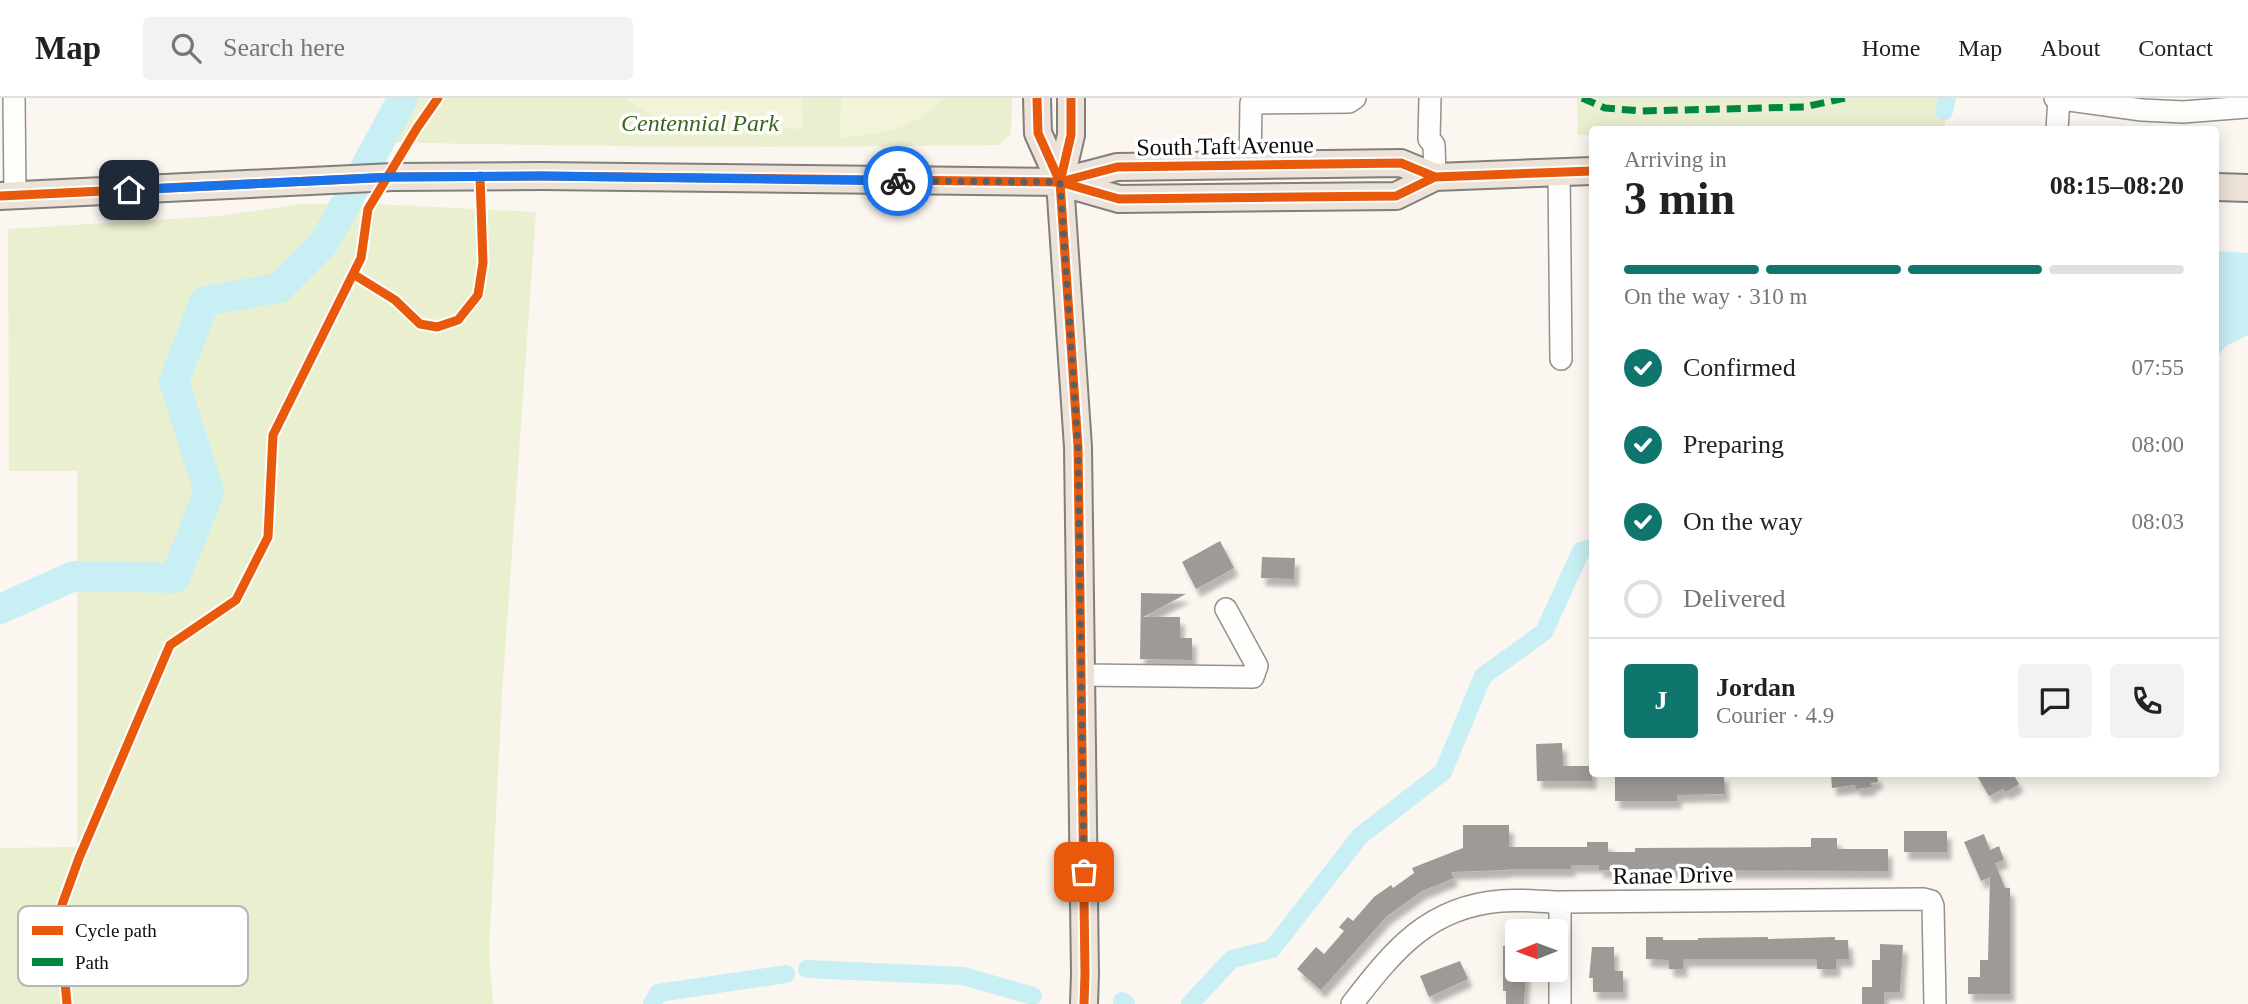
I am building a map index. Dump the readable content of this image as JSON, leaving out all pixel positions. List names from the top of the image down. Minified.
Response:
{"streets":{"main road":["South Taft Avenue"],"street":["Ranae Drive"]},"parks":["Centennial Park"],"legend":["Cycle path","Path"],"north":"left","page":{"header":"Map","search":"Search here","nav":["Home","Map","About","Contact"],"heading":["3 min","Arriving in","08:15–08:20"],"panel":["Jordan","Courier · 4.9"],"bar":"On the way · 310 m","list":[["Confirmed","07:55"],["Preparing","08:00"],["On the way","08:03"],"Delivered"],"round":"J"}}
